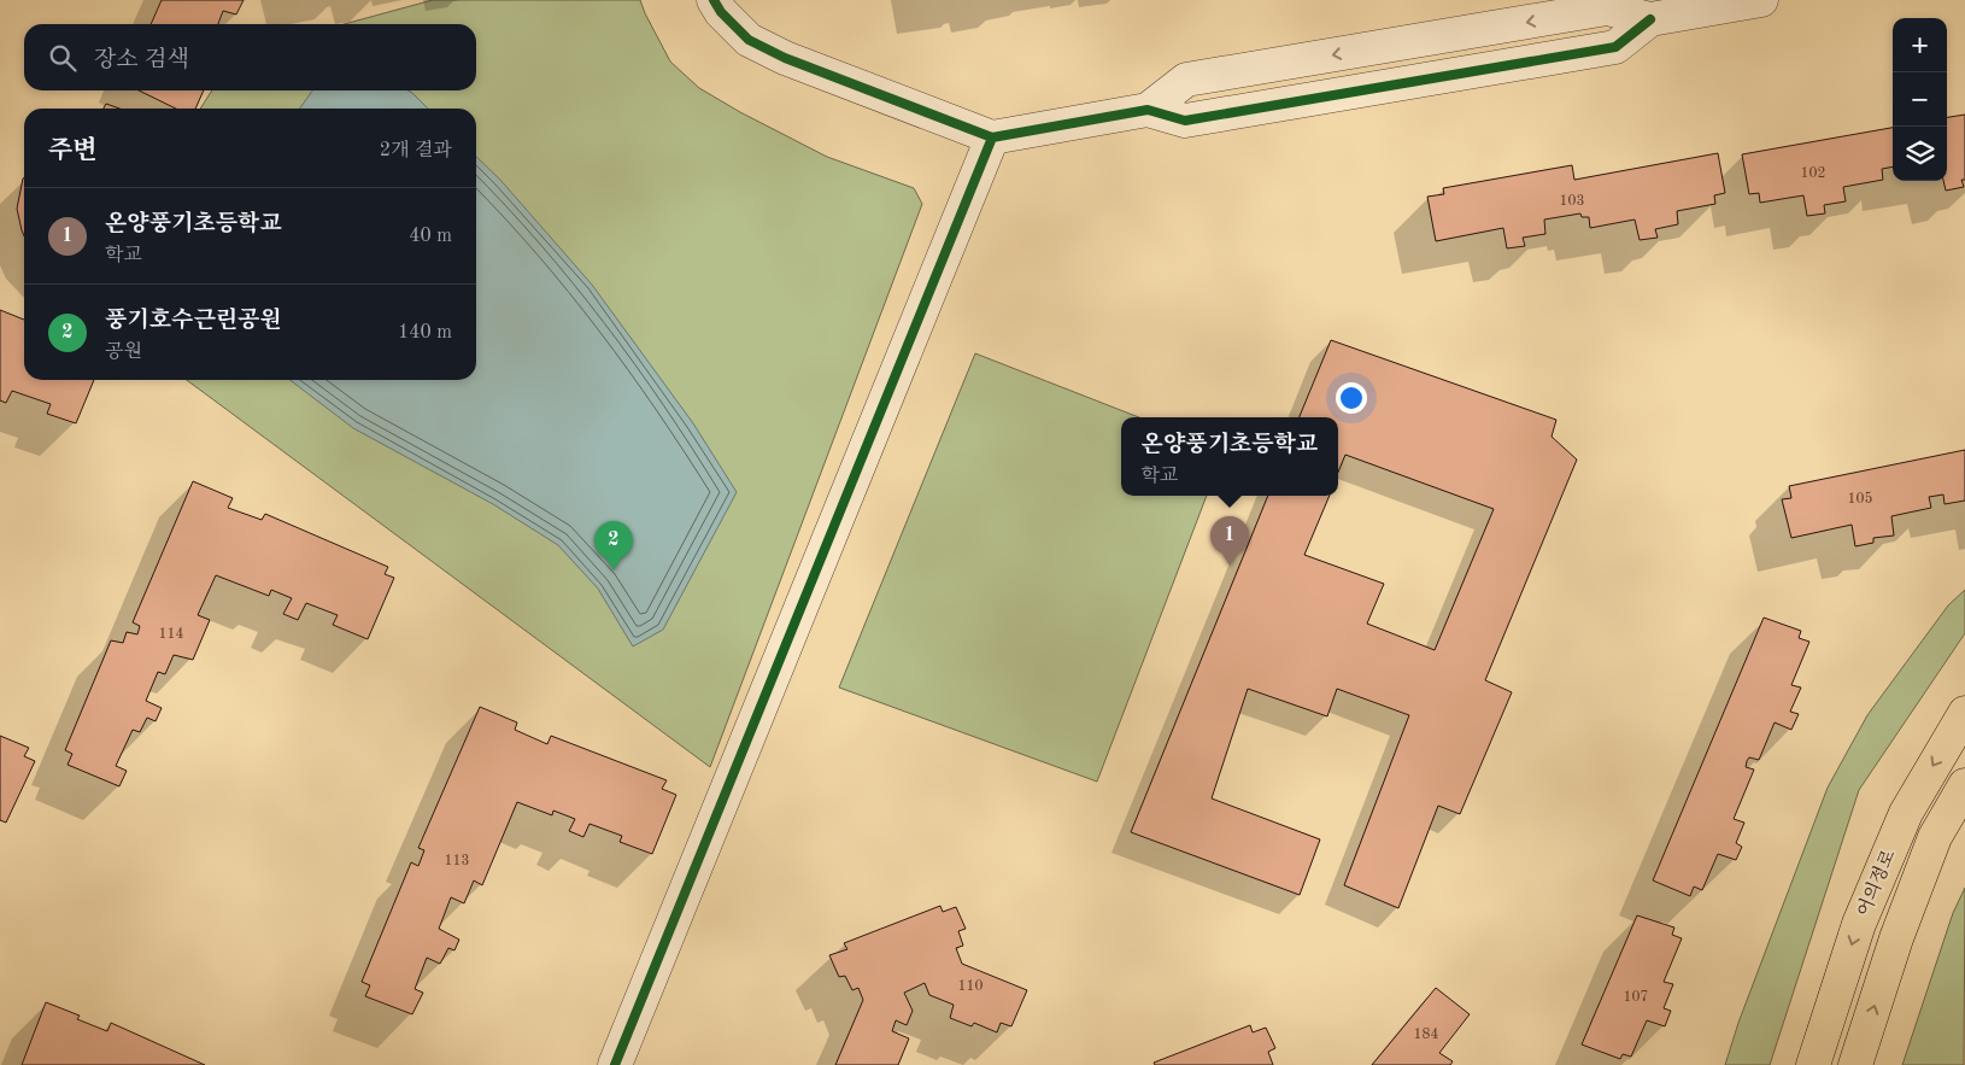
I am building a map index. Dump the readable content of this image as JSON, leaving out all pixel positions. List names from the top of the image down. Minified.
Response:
{"streets":{"main road":["어의정로"]},"house_numbers":["102","103","105","114","113","110","107","184"],"page":{"map_buttons":["+","−"],"search":"장소 검색","heading":["주변","2개 결과"],"list":[{"mark":"1","name":"온양풍기초등학교","note":"학교","value":"40 m"},{"mark":"2","name":"풍기호수근린공원","note":"공원","value":"140 m"}],"popup":["온양풍기초등학교","학교"],"pins":["1","2"]}}
